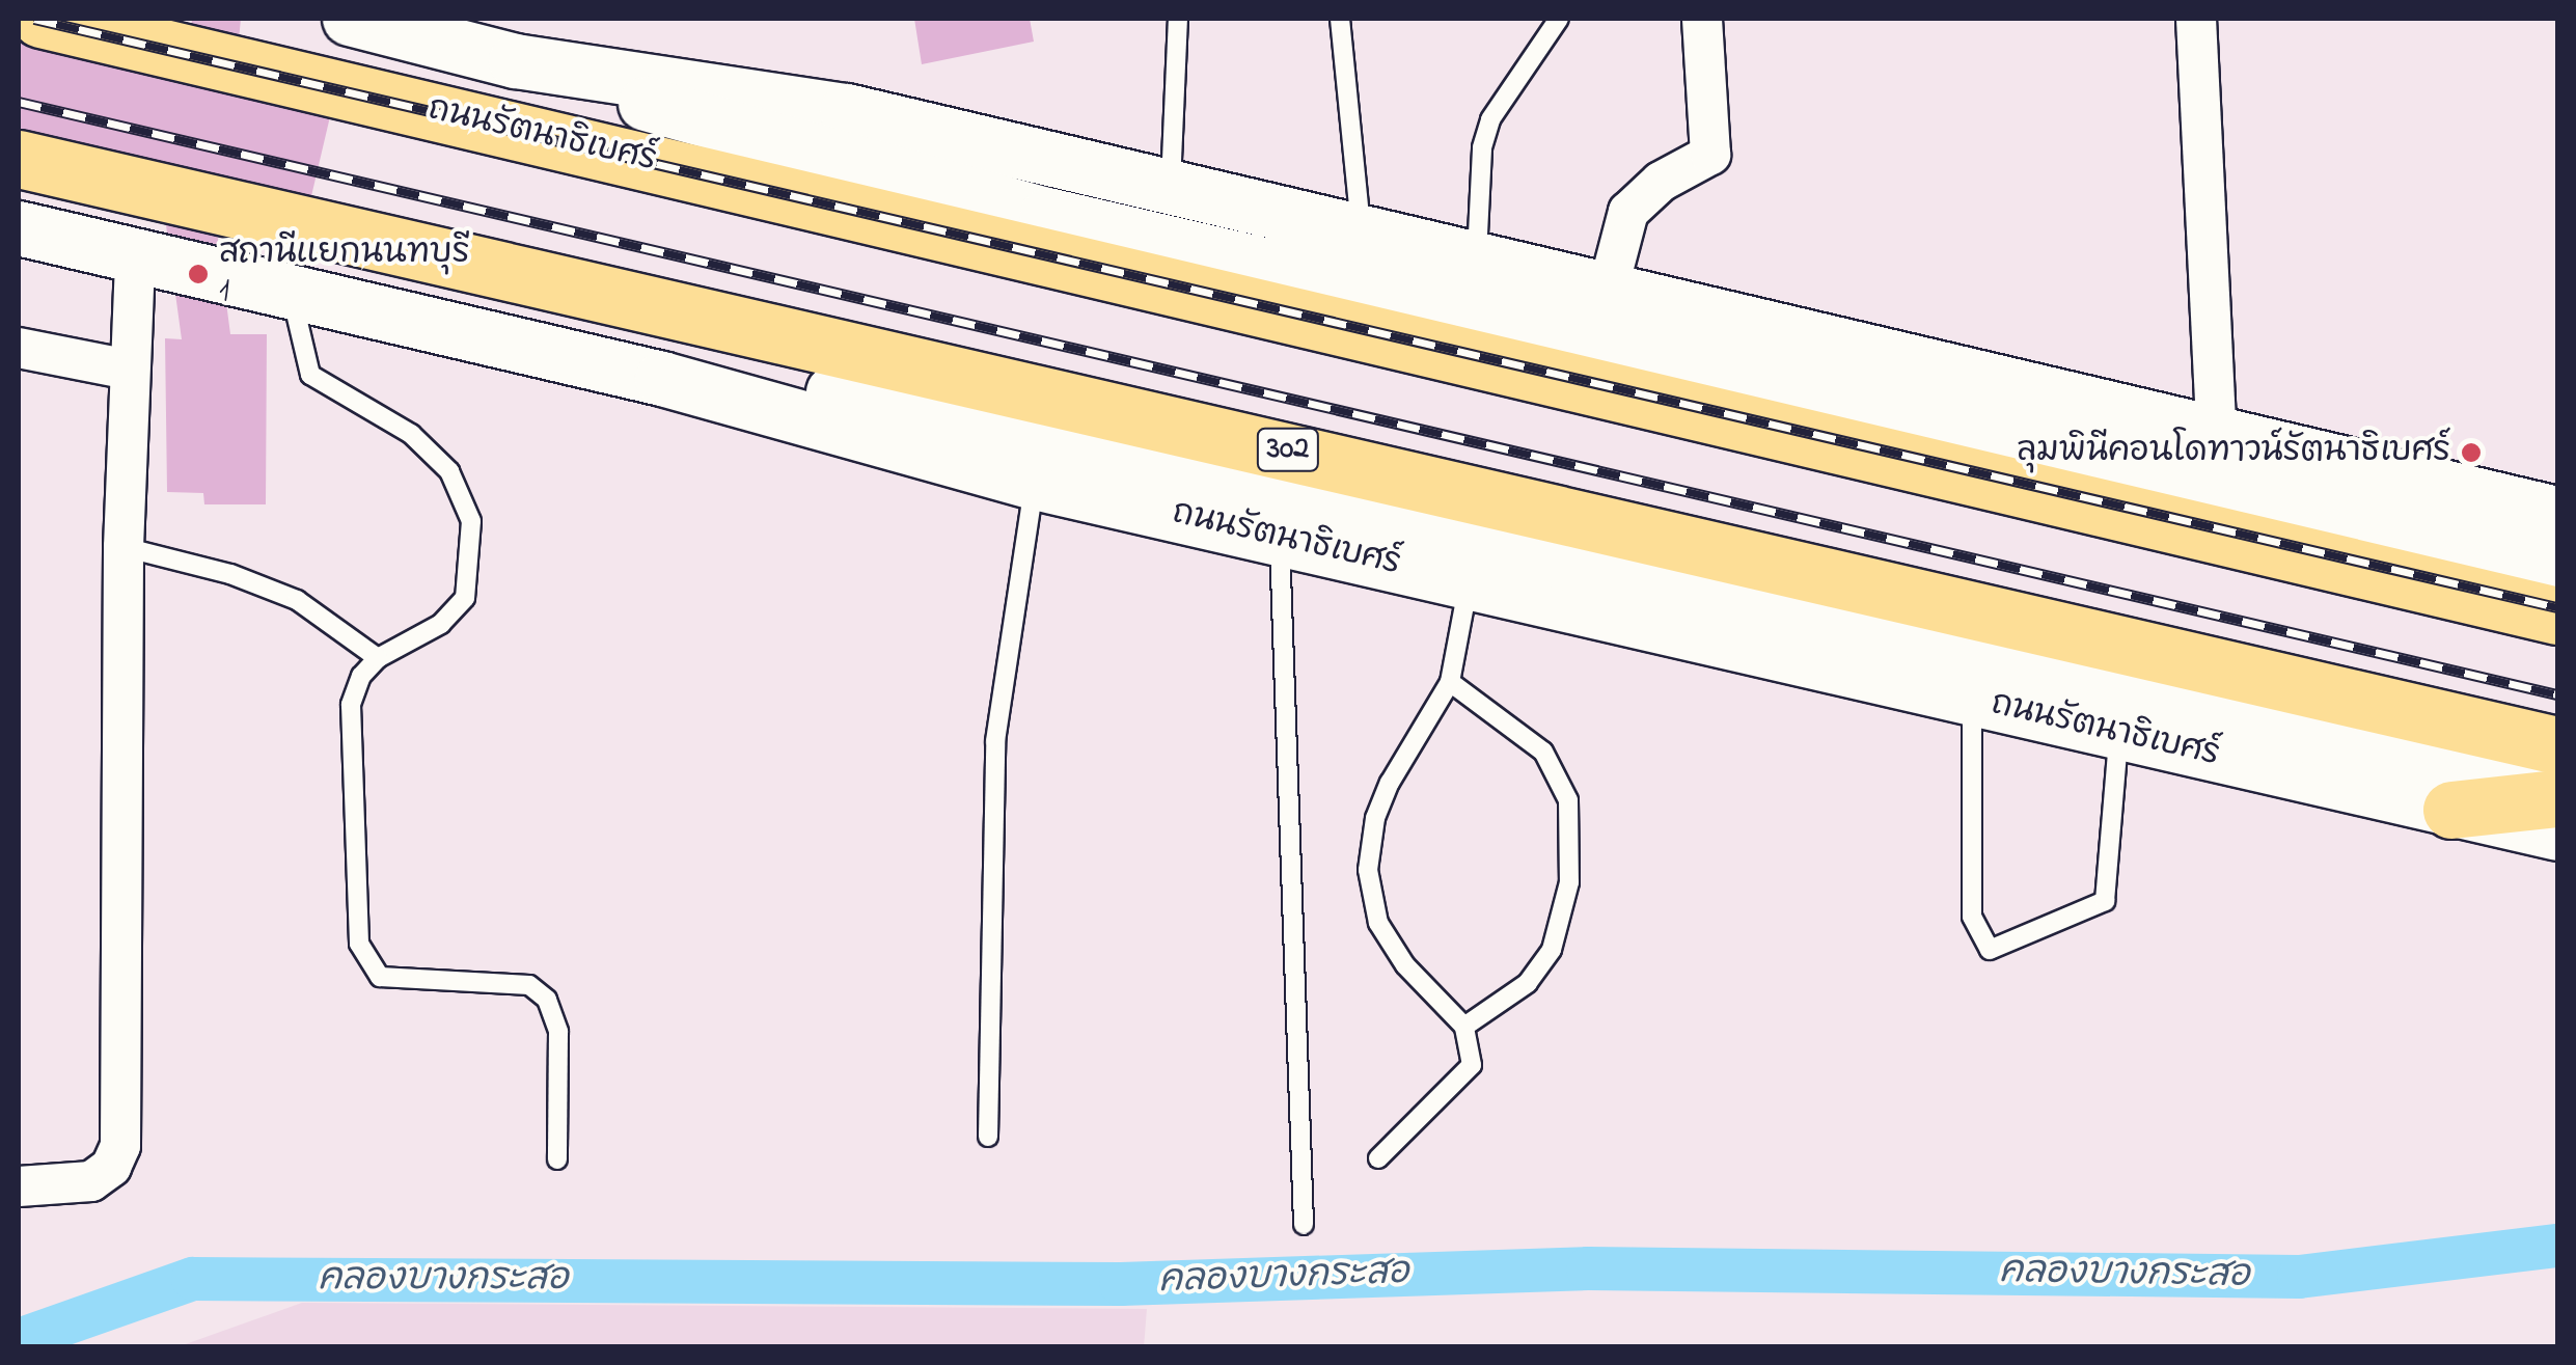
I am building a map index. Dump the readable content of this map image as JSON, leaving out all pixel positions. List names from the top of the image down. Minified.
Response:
{"streets":{"main road":["ถนนรัตนาธิเบศร์","302"]},"water":["คลองบางกระสอ"],"places":["สถานีแยกนนทบุรี 1","ลุมพินีคอนโดทาวน์รัตนาธิเบศร์"]}
